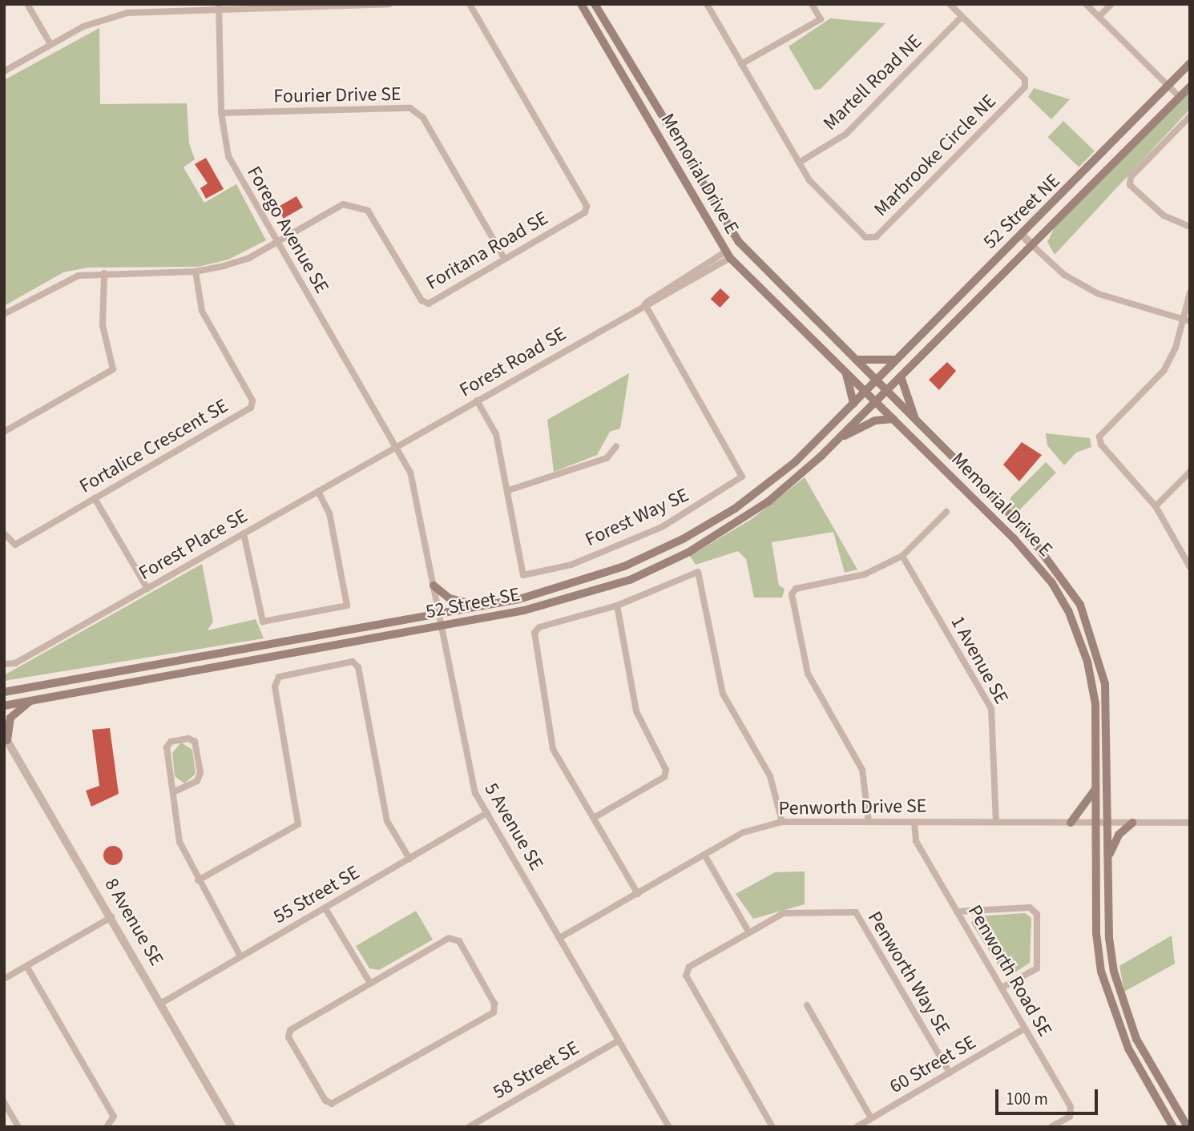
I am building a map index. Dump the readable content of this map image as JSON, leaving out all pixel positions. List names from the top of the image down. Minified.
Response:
{"streets":{"main road":["Memorial Drive E","52 Street NE","52 Street SE"],"street":["Martell Road NE","Fourier Drive SE","Marbrooke Circle NE","Forego Avenue SE","Foritana Road SE","Forest Road SE","Fortalice Crescent SE","Forest Way SE","Forest Place SE","1 Avenue SE","Penworth Drive SE","5 Avenue SE","55 Street SE","8 Avenue SE","Penworth Road SE","Penworth Way SE","60 Street SE","58 Street SE"]},"crossings":[["Martell Road NE","Marbrooke Circle NE"],["Fourier Drive SE","Forego Avenue SE"],["Fourier Drive SE","Foritana Road SE"],["Memorial Drive E","52 Street NE"],["Memorial Drive E","Forest Road SE"],["Memorial Drive E","52 Street SE"],["Memorial Drive E","Penworth Drive SE"],["52 Street NE","52 Street SE"],["Forego Avenue SE","Foritana Road SE"],["Forego Avenue SE","Forest Road SE"],["Forego Avenue SE","Forest Place SE"],["Forego Avenue SE","5 Avenue SE"],["Foritana Road SE","Fortalice Crescent SE"],["Forest Road SE","Forest Way SE"],["Forest Road SE","Forest Place SE"],["Forest Road SE","5 Avenue SE"],["Forest Place SE","5 Avenue SE"],["52 Street SE","5 Avenue SE"],["1 Avenue SE","Penworth Drive SE"],["Penworth Drive SE","5 Avenue SE"],["Penworth Drive SE","Penworth Road SE"],["5 Avenue SE","55 Street SE"],["5 Avenue SE","58 Street SE"],["55 Street SE","8 Avenue SE"],["Penworth Road SE","60 Street SE"],["Penworth Way SE","60 Street SE"]],"scale_bar":"100 m"}
